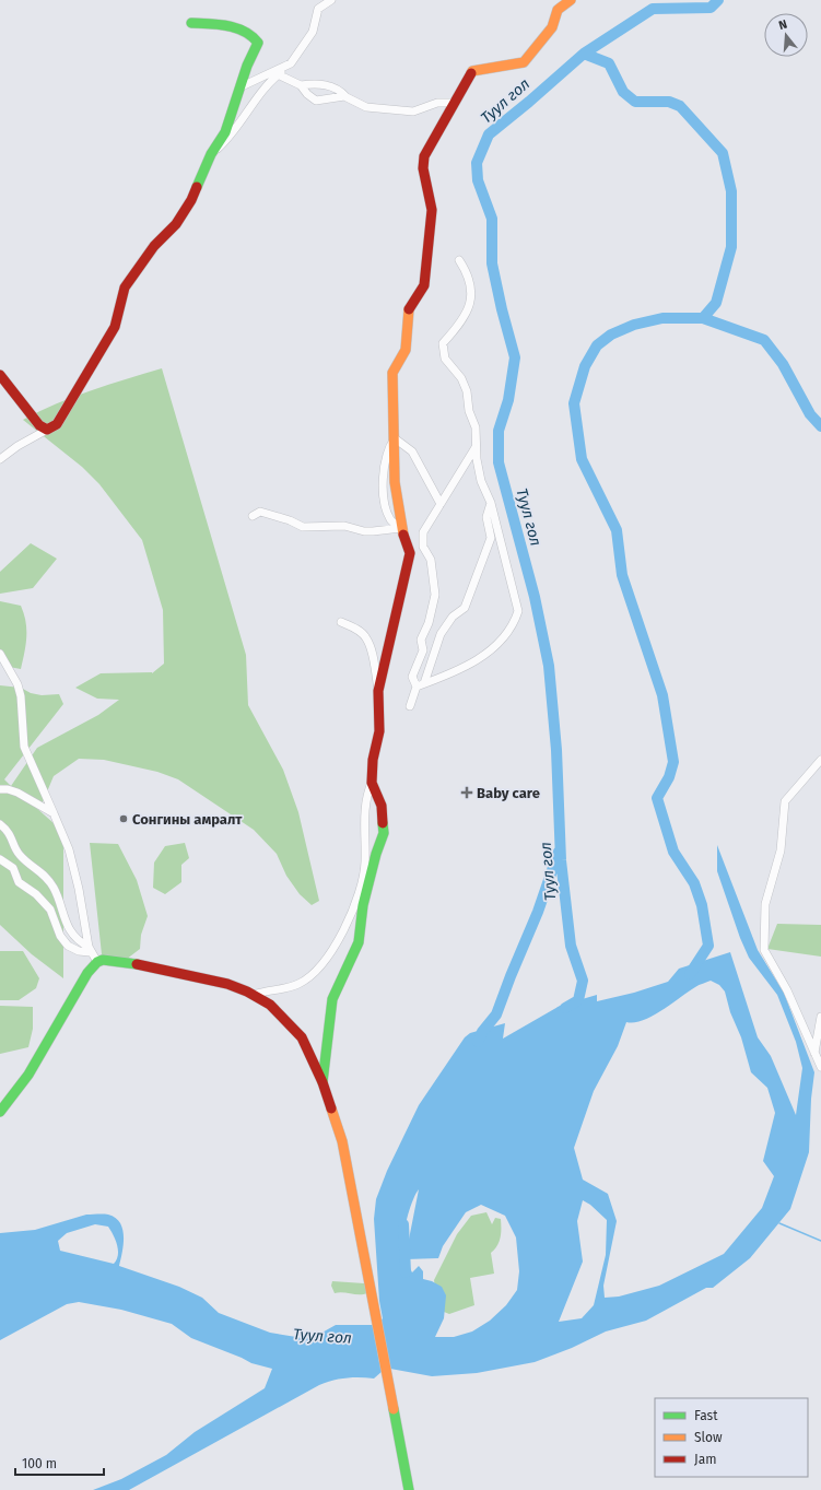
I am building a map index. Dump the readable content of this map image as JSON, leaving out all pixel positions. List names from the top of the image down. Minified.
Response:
{"water":["Туул гол"],"places":{"health":["Baby care"],"other":["Сонгины амралт"]},"legend":["Fast","Slow","Jam"],"scale_bar":"100 m","north":"top"}
